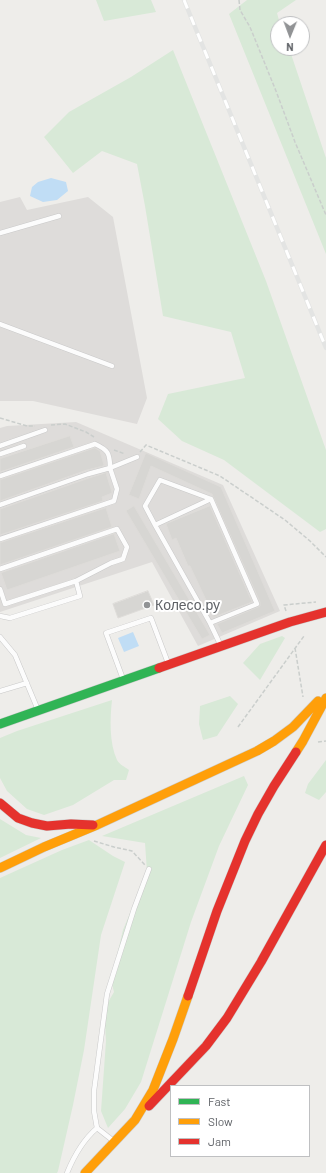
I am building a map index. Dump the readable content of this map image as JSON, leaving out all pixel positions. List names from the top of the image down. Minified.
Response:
{"places":["Колесо.ру"],"legend":["Fast","Slow","Jam"],"north":"bottom"}
